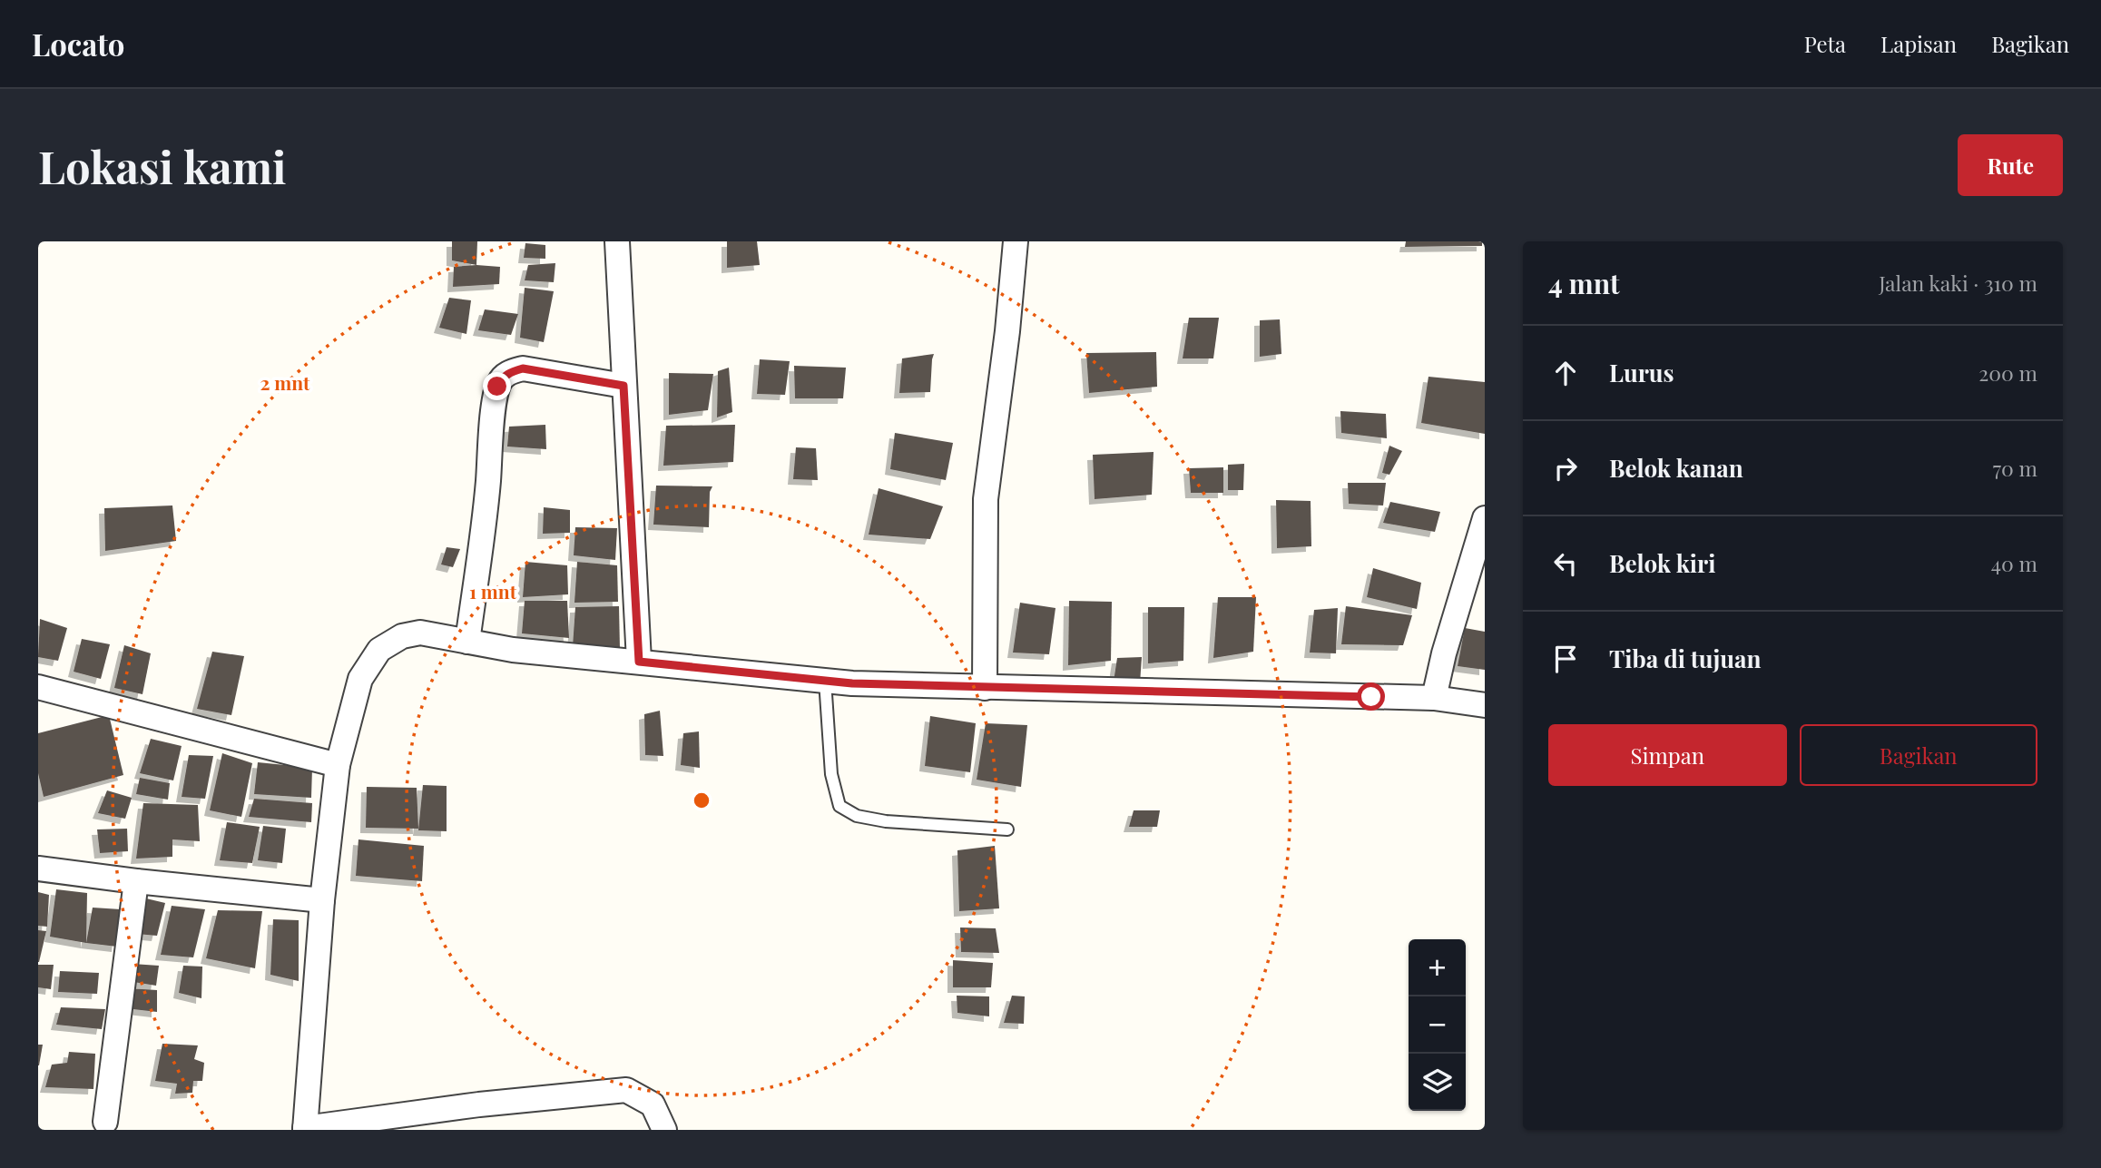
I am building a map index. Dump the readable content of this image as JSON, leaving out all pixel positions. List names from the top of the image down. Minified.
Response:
{"page":{"header":"Locato","nav":["Peta","Lapisan","Bagikan"],"buttons":["Rute",["Simpan","Bagikan"]],"title":"Lokasi kami","heading":["4 mnt","Jalan kaki · 310 m"],"list":[["Lurus","200 m"],["Belok kanan","70 m"],["Belok kiri","40 m"],"Tiba di tujuan"],"map_buttons":["+","−"]},"rings":["2 mnt","1 mnt"]}
